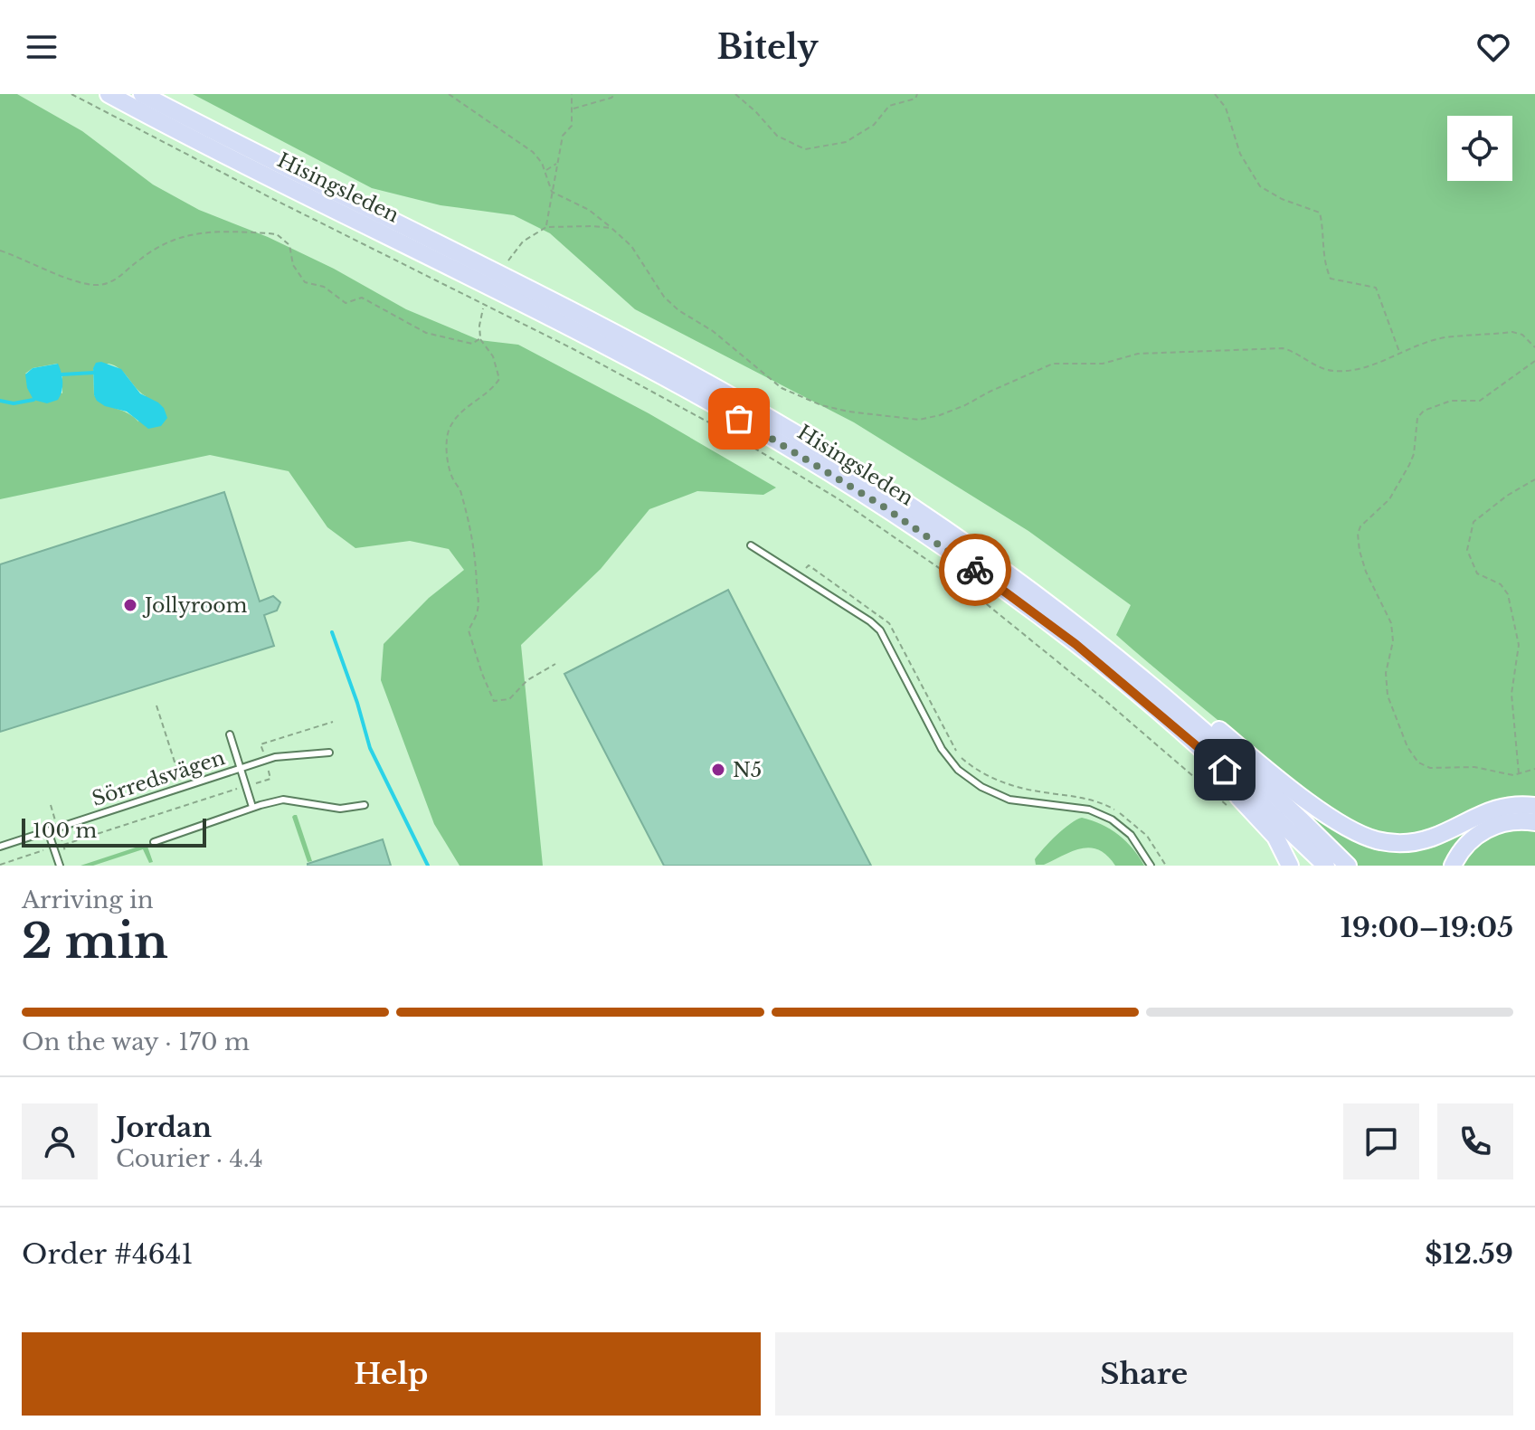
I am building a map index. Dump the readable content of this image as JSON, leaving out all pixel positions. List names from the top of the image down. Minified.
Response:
{"streets":{"highway":["Hisingsleden"],"lane":["Sörredsvägen"]},"places":["Jollyroom","N5"],"scale_bar":"100 m","page":{"header":"Bitely","scale":"100 m","heading":["2 min","Arriving in","19:00–19:05"],"panel":["Jordan","Courier · 4.4","Order #4641","$12.59"],"bar":"On the way · 170 m","buttons":["Help","Share"]}}
